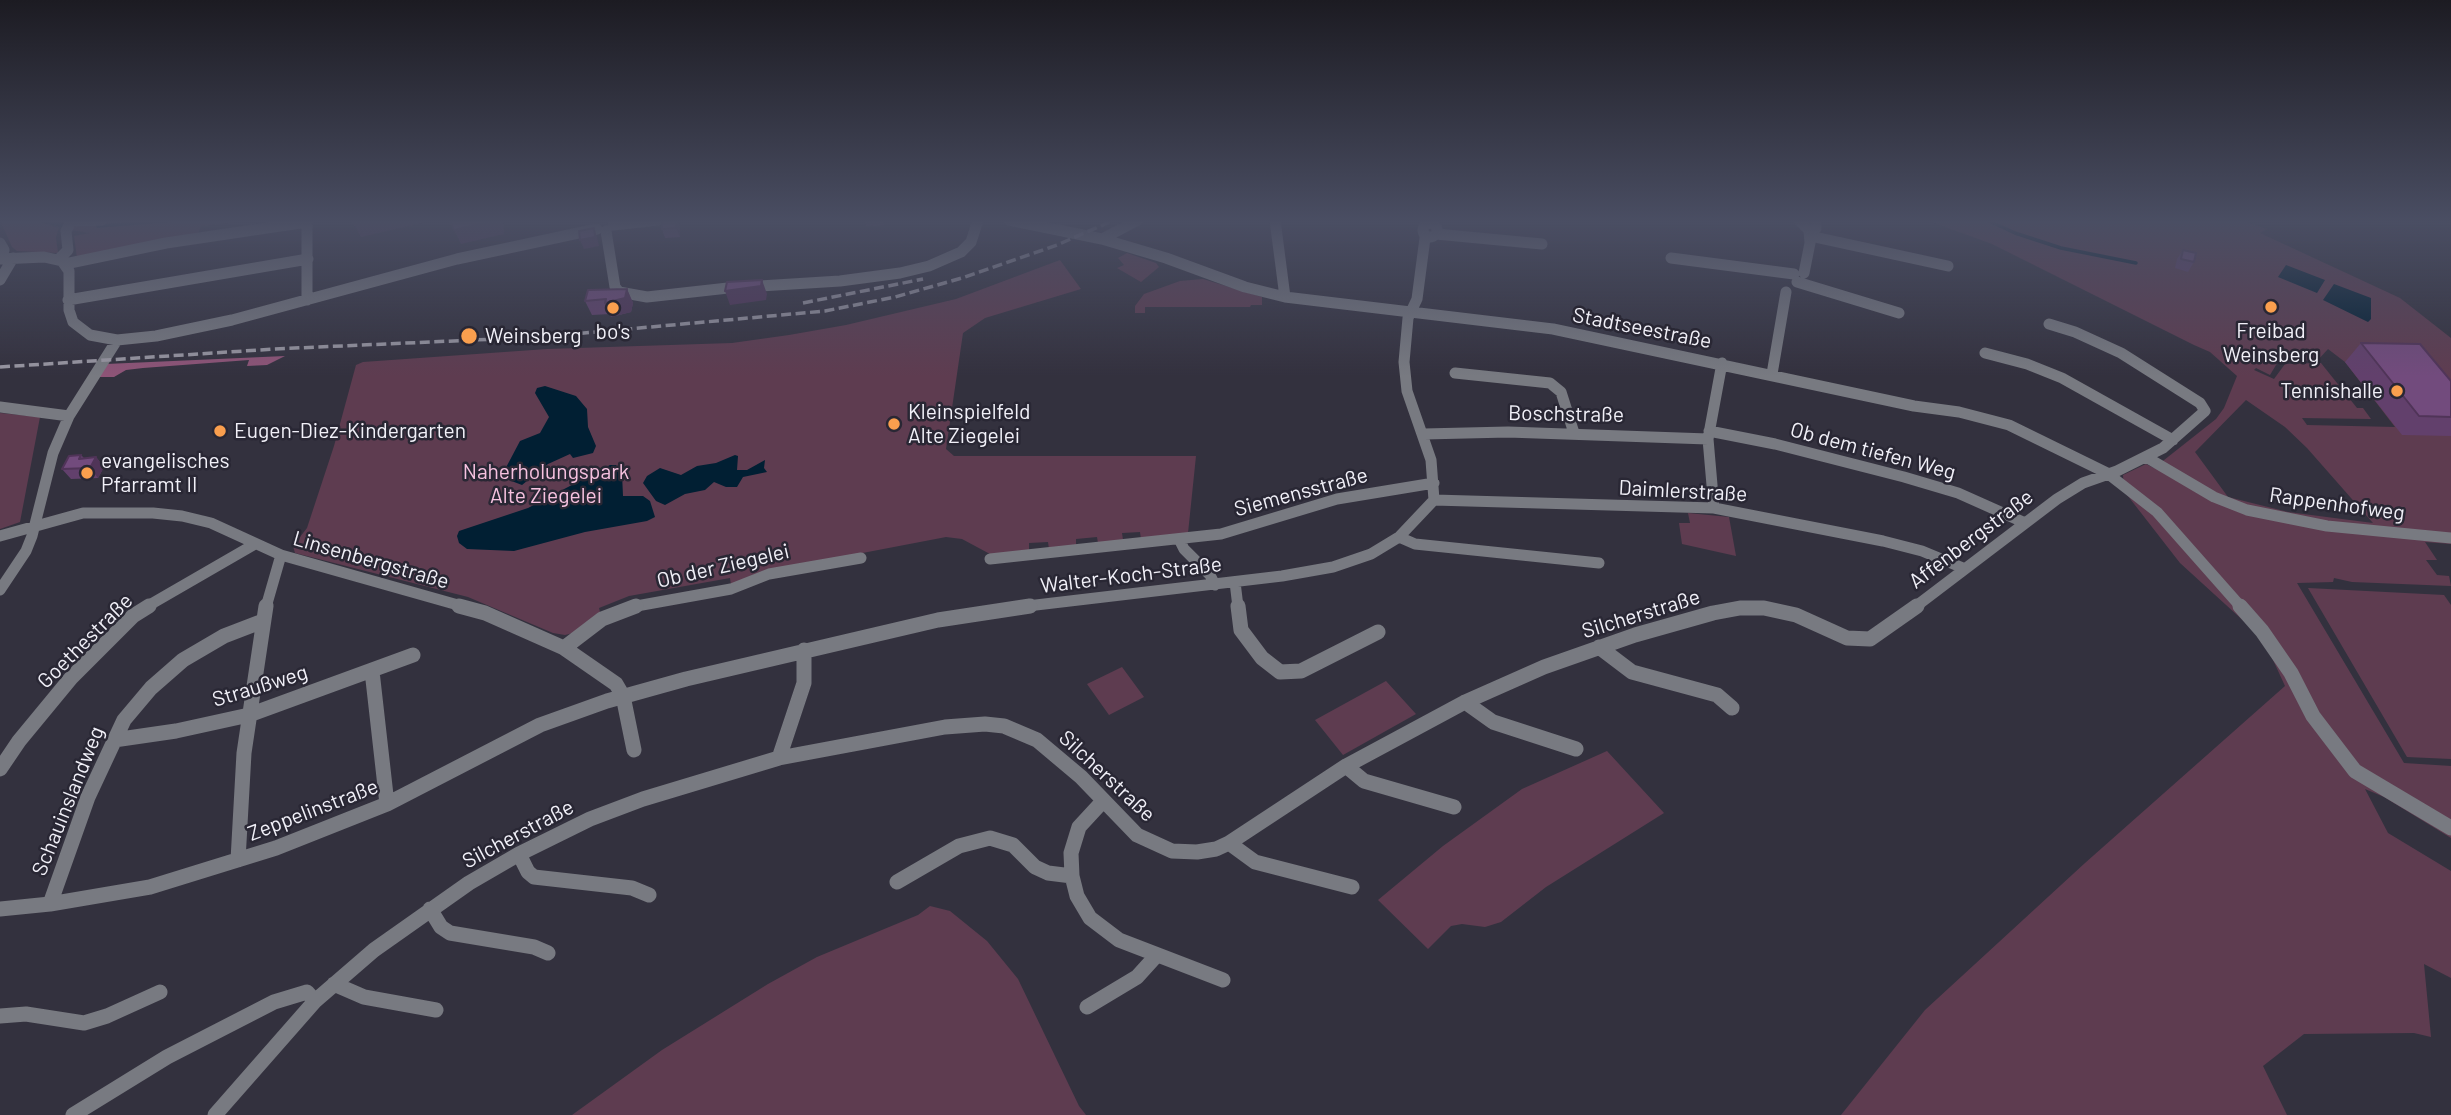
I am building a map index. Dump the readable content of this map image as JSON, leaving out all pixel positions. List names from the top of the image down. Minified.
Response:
{"streets":{"street":["Stadtseestraße","Boschstraße","Ob dem tiefen Weg","Daimlerstraße","Siemensstraße","Rappenhofweg","Affenbergstraße","Linsenbergstraße","Ob der Ziegelei","Walter-Koch-Straße","Silcherstraße","Goethestraße","Straußweg","Schauinslandweg","Zeppelinstraße"]},"crossings":[["Stadtseestraße","Affenbergstraße"],["Boschstraße","Ob dem tiefen Weg"],["Ob dem tiefen Weg","Affenbergstraße"],["Daimlerstraße","Affenbergstraße"],["Daimlerstraße","Walter-Koch-Straße"],["Rappenhofweg","Affenbergstraße"],["Affenbergstraße","Silcherstraße"],["Linsenbergstraße","Ob der Ziegelei"],["Linsenbergstraße","Walter-Koch-Straße"],["Linsenbergstraße","Goethestraße"],["Linsenbergstraße","Zeppelinstraße"],["Walter-Koch-Straße","Zeppelinstraße"],["Straußweg","Schauinslandweg"],["Schauinslandweg","Zeppelinstraße"]],"parks":["Naherholungspark Alte Ziegelei"],"places":["Freibad Weinsberg","bo's","Weinsberg","Tennishalle","Kleinspielfeld Alte Ziegelei","Eugen-Diez-Kindergarten","evangelisches Pfarramt II"]}
